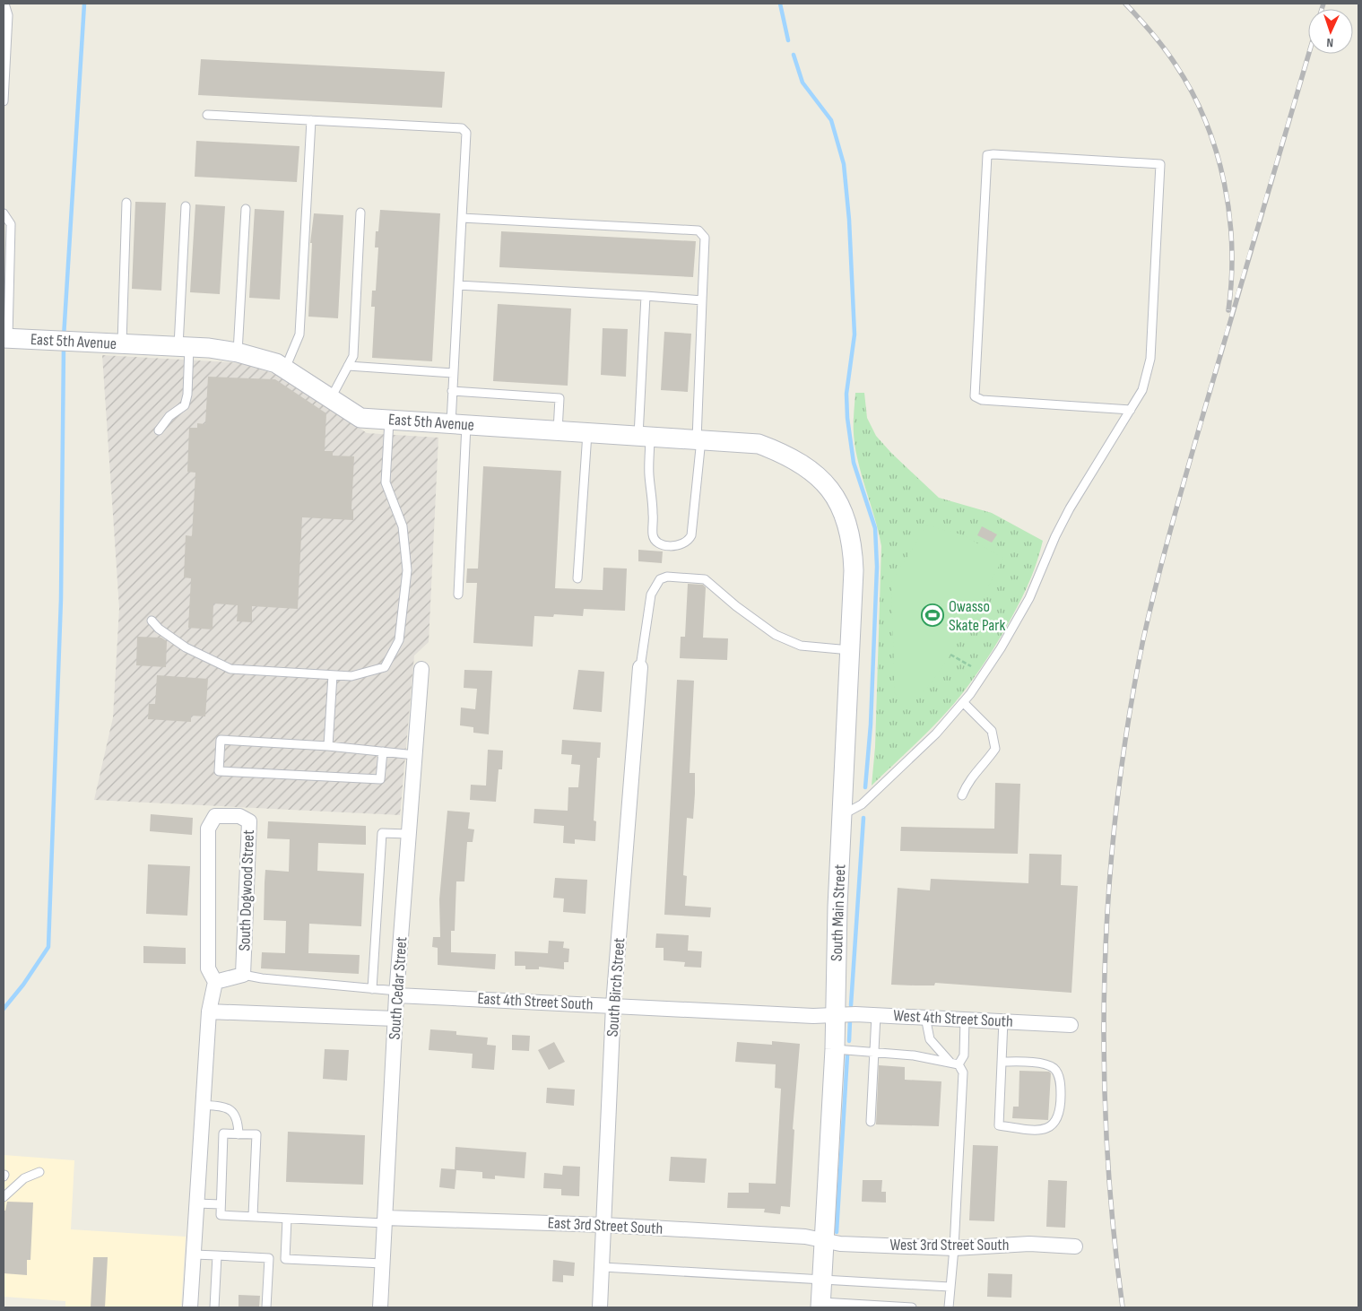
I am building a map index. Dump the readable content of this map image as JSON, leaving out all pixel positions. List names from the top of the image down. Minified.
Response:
{"streets":{"street":["East 5th Avenue","South Dogwood Street","South Main Street","South Birch Street","South Cedar Street","East 4th Street South","West 4th Street South","East 3rd Street South","West 3rd Street South"]},"crossings":[["East 5th Avenue","South Main Street"],["South Main Street","East 4th Street South"],["South Main Street","West 4th Street South"],["South Main Street","East 3rd Street South"],["South Main Street","West 3rd Street South"],["South Birch Street","East 4th Street South"],["South Birch Street","East 3rd Street South"],["South Cedar Street","East 4th Street South"],["South Cedar Street","East 3rd Street South"],["East 4th Street South","West 4th Street South"],["East 3rd Street South","West 3rd Street South"]],"places":{"sports":["Owasso Skate Park"]},"north":"bottom"}
